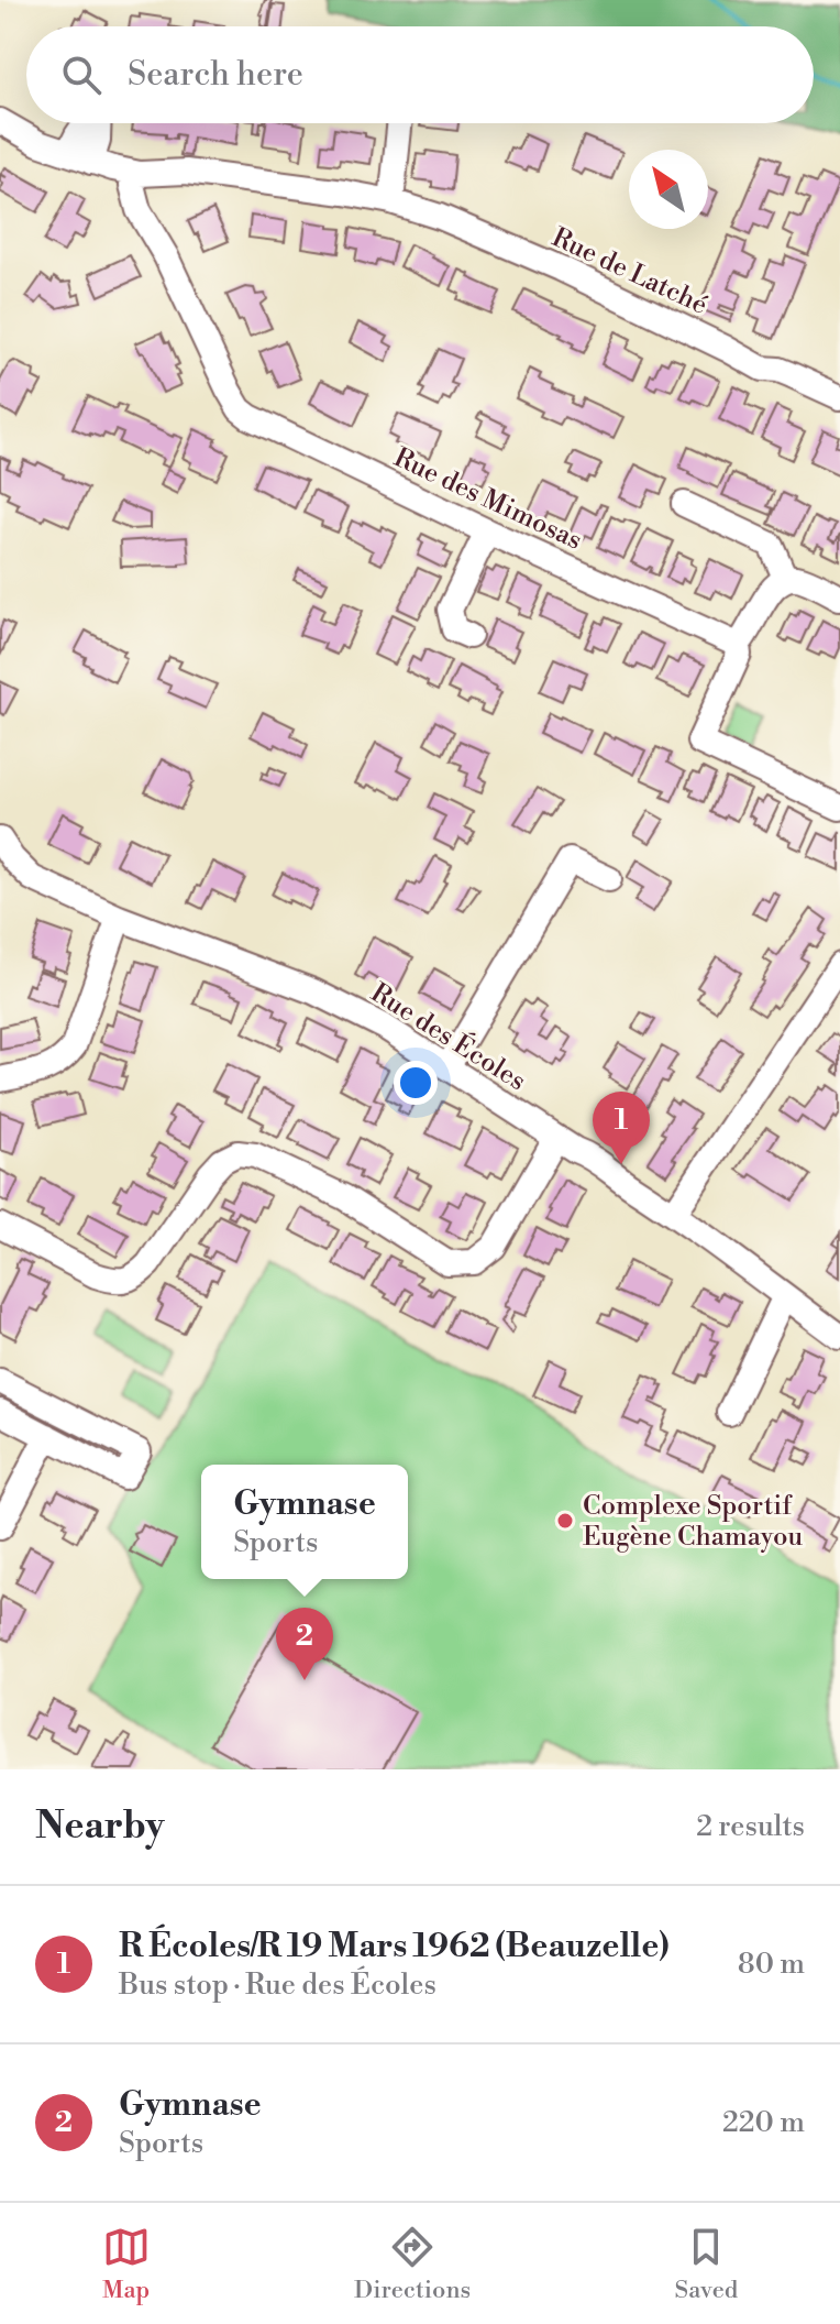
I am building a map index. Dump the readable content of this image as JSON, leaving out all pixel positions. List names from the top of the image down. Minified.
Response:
{"streets":{"street":["Rue de Latché","Rue des Mimosas","Rue des Écoles"]},"crossings":[["Rue de Latché","Rue des Mimosas"]],"places":["Complexe Sportif Eugène Chamayou"],"north":"top left","page":{"search":"Search here","pins":["1","2"],"popup":["Gymnase","Sports"],"heading":["Nearby","2 results"],"list":[{"mark":"1","name":"R Écoles/R 19 Mars 1962 (Beauzelle)","note":"Bus stop · Rue des Écoles","value":"80 m"},{"mark":"2","name":"Gymnase","note":"Sports","value":"220 m"}],"nav":["Map","Directions","Saved"]}}
